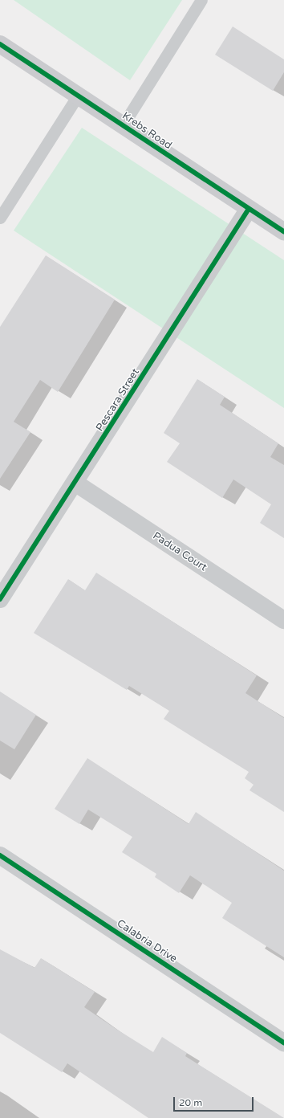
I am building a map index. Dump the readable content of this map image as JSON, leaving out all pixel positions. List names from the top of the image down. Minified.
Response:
{"streets":{"street":["Krebs Road","Pescara Street","Padua Court","Calabria Drive"]},"crossings":[["Krebs Road","Pescara Street"],["Pescara Street","Padua Court"]],"scale_bar":"20 m"}
